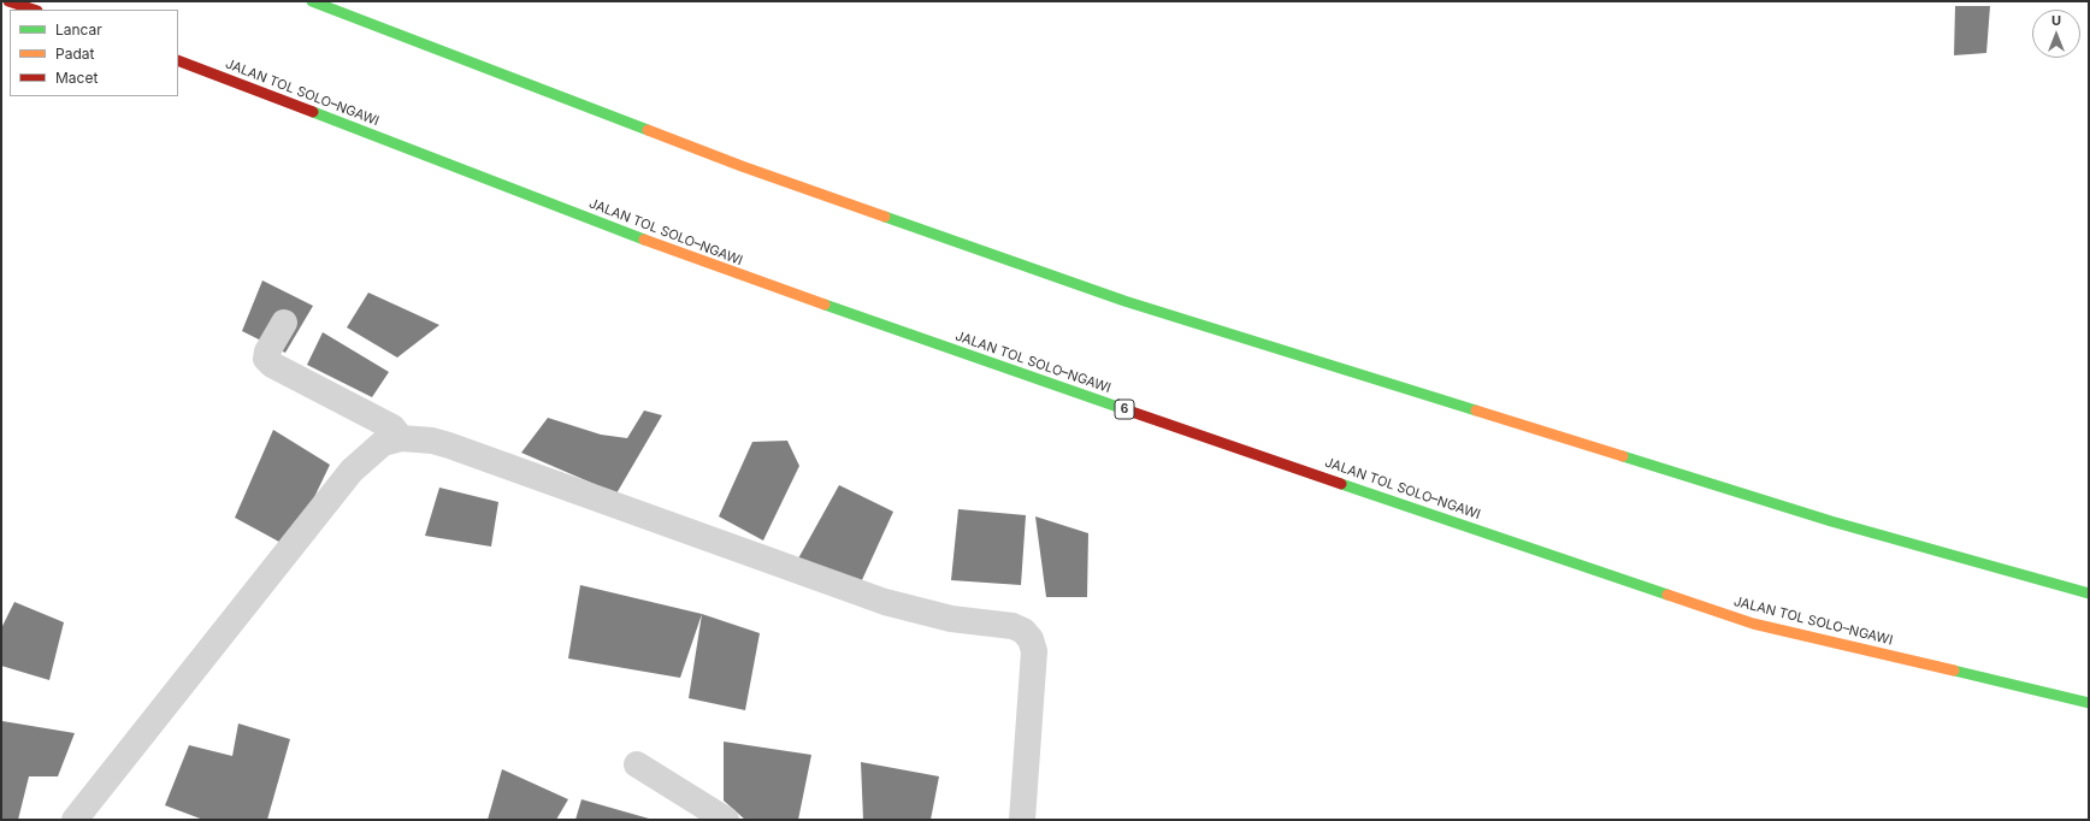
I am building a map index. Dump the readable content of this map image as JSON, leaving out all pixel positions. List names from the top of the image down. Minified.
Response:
{"streets":{"highway":["JALAN TOL SOLO–NGAWI","6"]},"legend":["Lancar","Padat","Macet"],"north":"top"}
